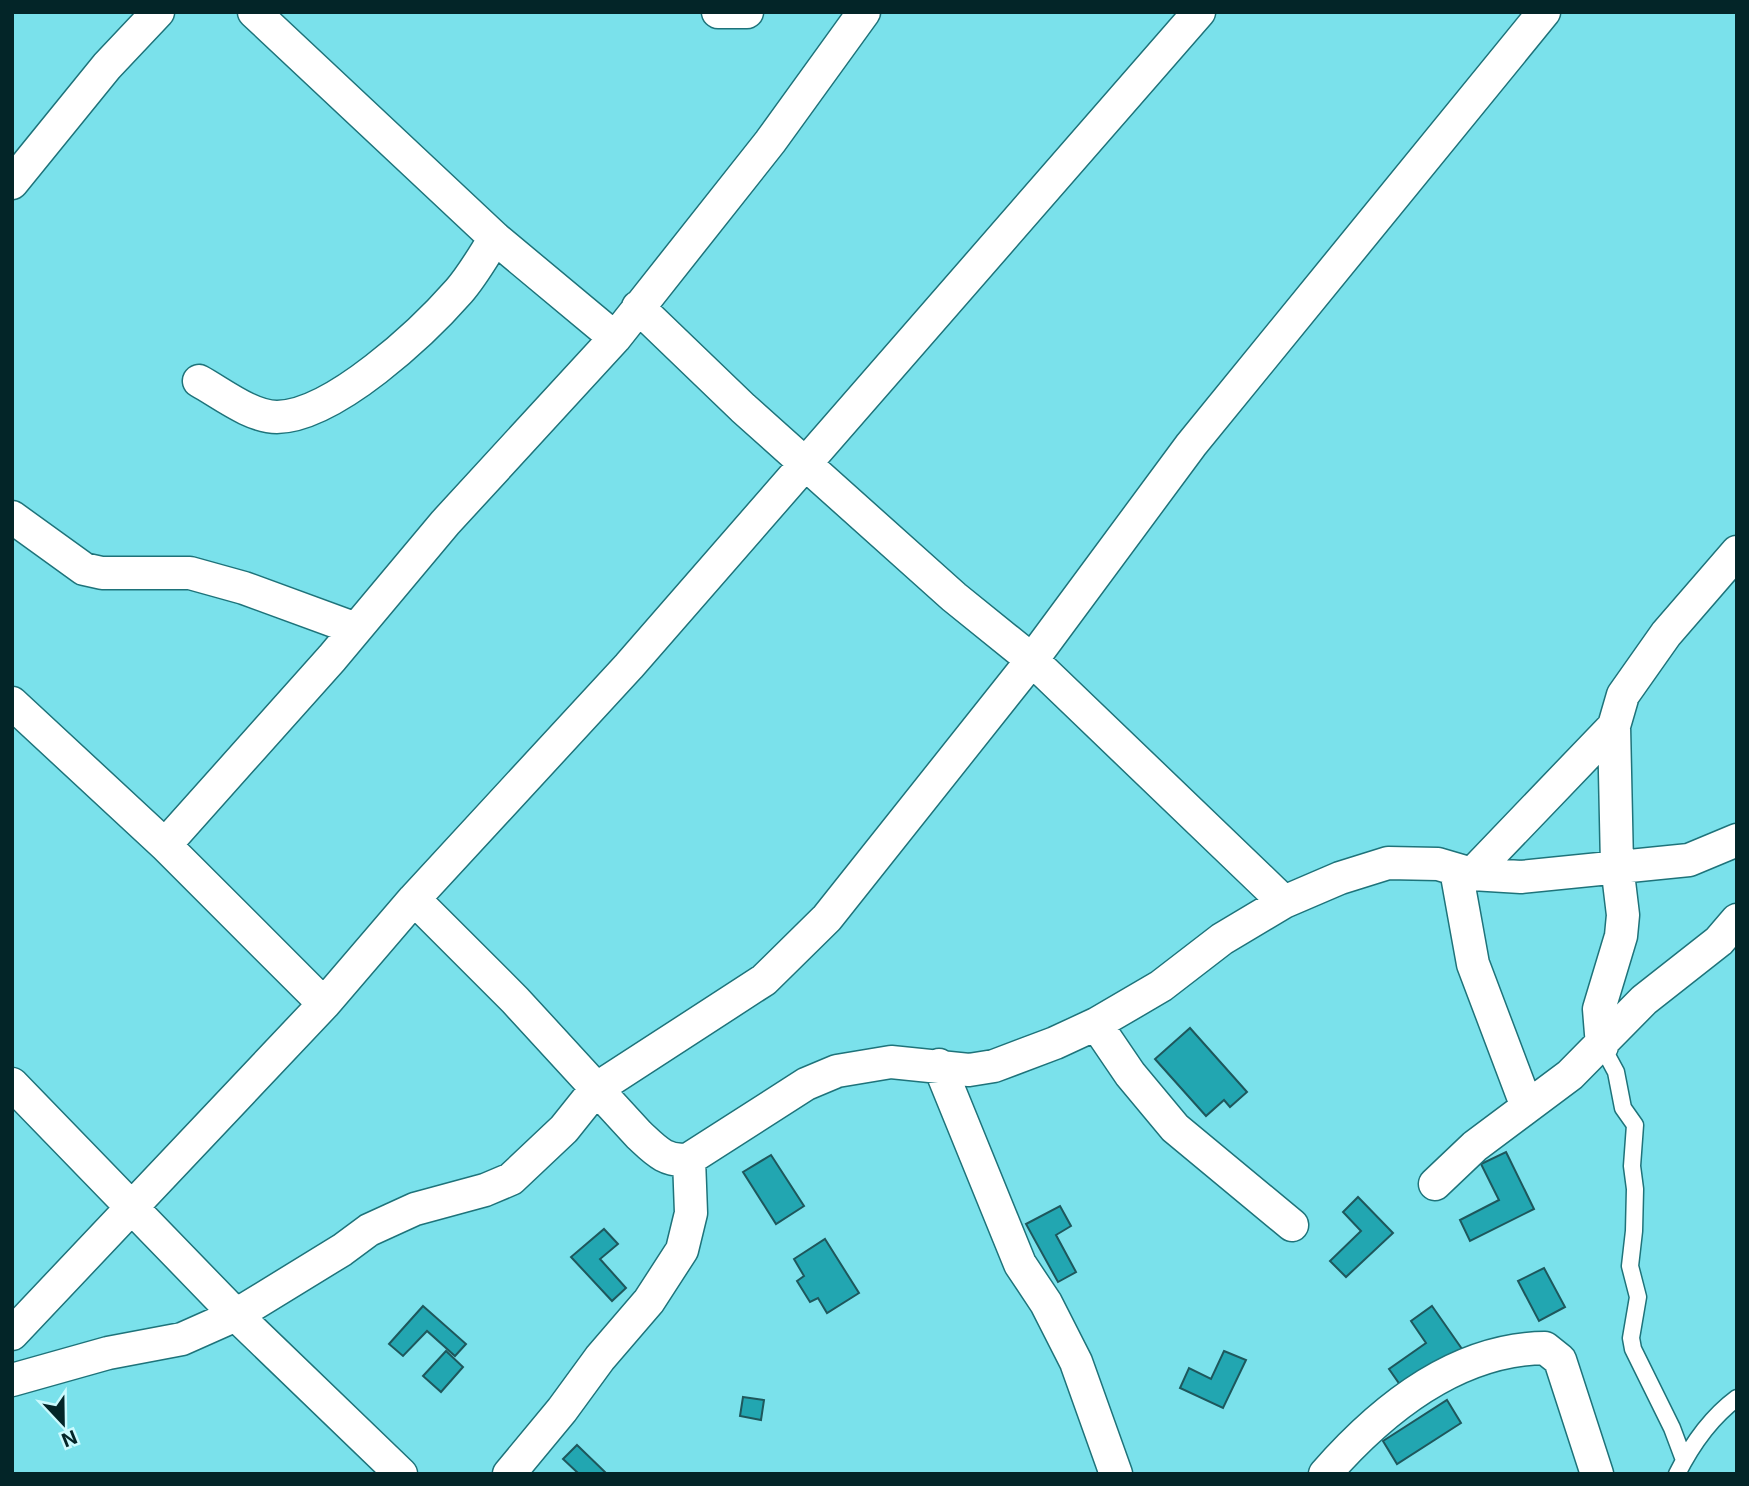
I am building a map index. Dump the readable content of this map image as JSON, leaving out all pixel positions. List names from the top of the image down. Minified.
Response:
{"north":"bottom"}
